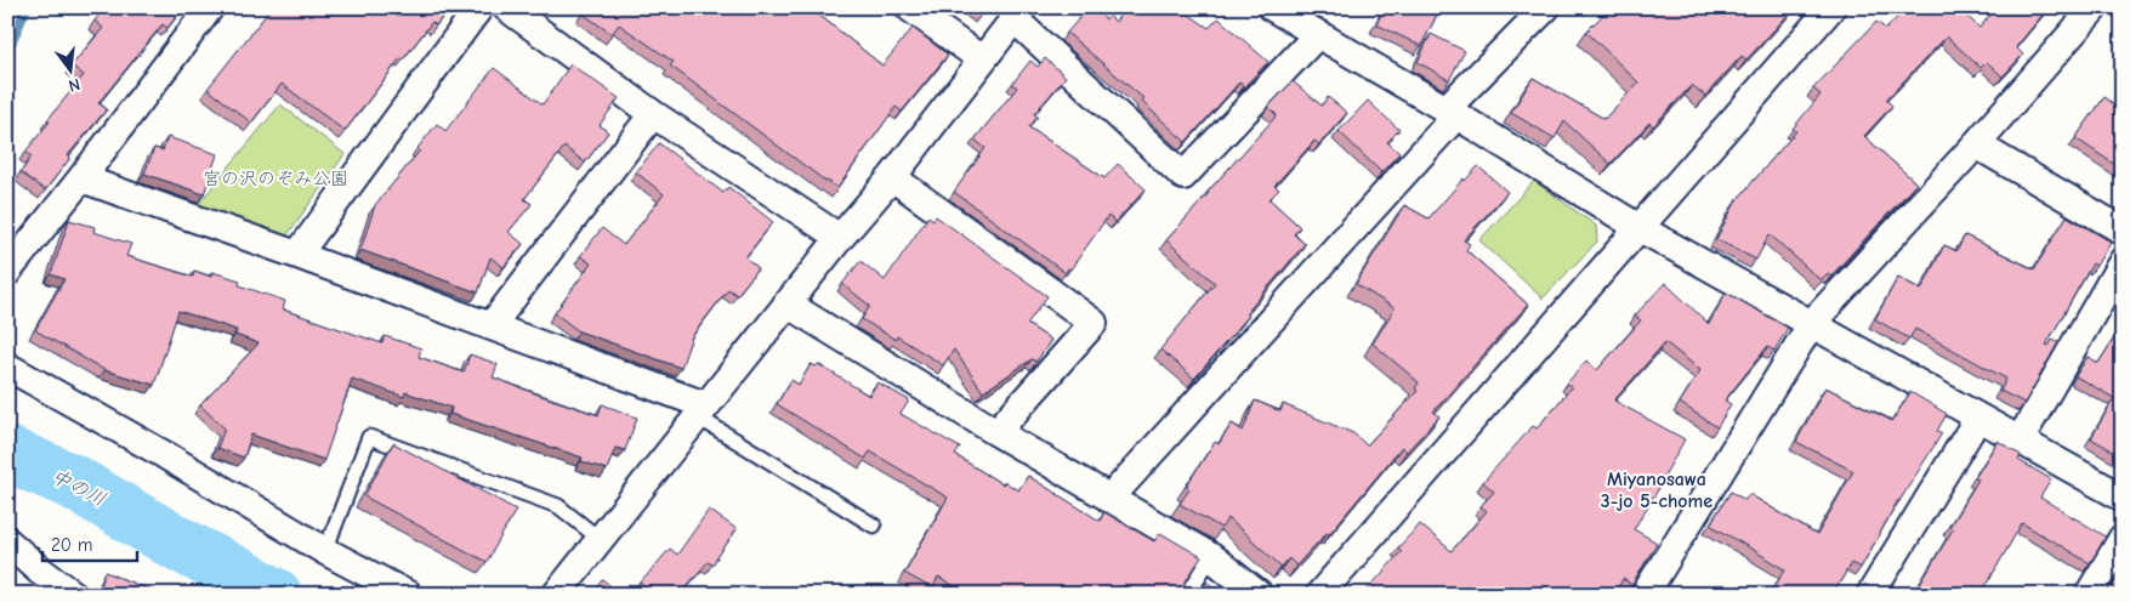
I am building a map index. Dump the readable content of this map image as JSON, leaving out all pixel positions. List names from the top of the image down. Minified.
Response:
{"districts":["Miyanosawa 3-jo 5-chome"],"water":["中の川"],"parks":["宮の沢のぞみ公園"],"scale_bar":"20 m","north":"bottom"}
